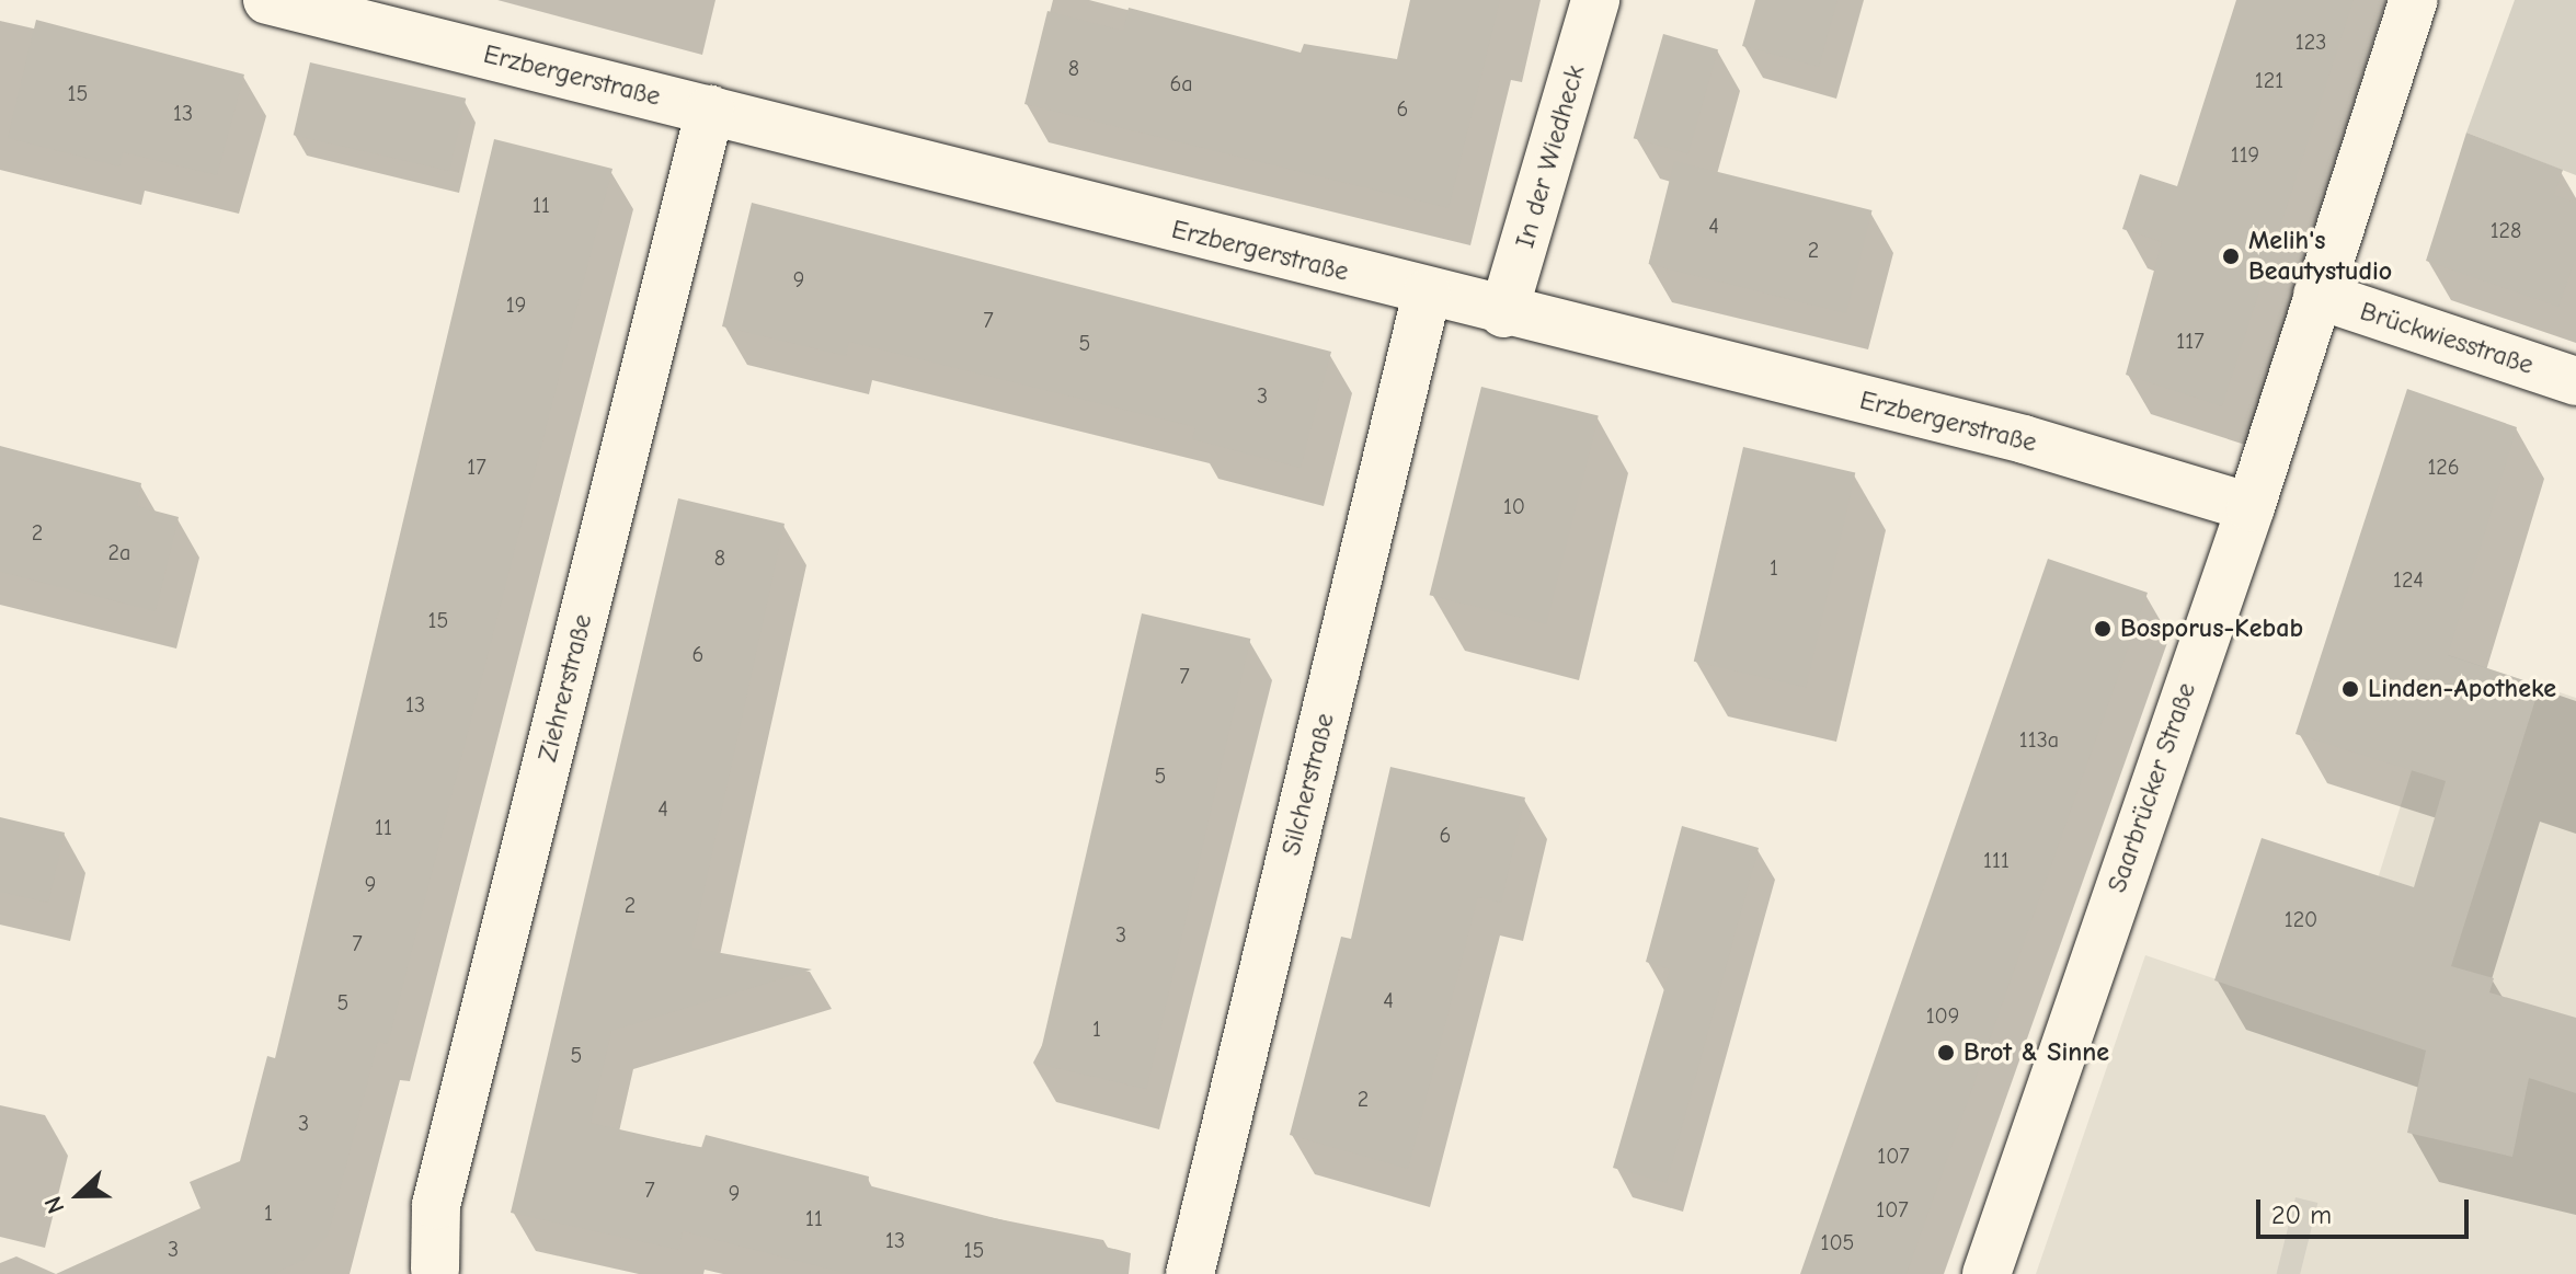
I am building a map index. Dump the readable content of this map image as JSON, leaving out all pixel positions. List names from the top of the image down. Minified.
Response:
{"streets":{"street":["Erzbergerstraße","In der Wiedheck","Brückwiesstraße","Ziehrerstraße","Silcherstraße","Saarbrücker Straße"]},"crossings":[["Erzbergerstraße","In der Wiedheck"],["Erzbergerstraße","Ziehrerstraße"],["Erzbergerstraße","Silcherstraße"],["Erzbergerstraße","Saarbrücker Straße"],["Brückwiesstraße","Saarbrücker Straße"]],"places":["Melih's Beautystudio","Bosporus-Kebab","Linden-Apotheke","Brot & Sinne"],"house_numbers":["123","8","121","6a","15","6","13","119","11","4","128","2","9","19","7","117","5","3","17","126","10","2","2a","8","1","124","15","6","7","13","113a","5","4","11","6","111","9","2","120","3","7","4","5","109","1","5","2","3","107","7","9","107","1","11","13","105","3","15"],"scale_bar":"20 m","north":"left"}
